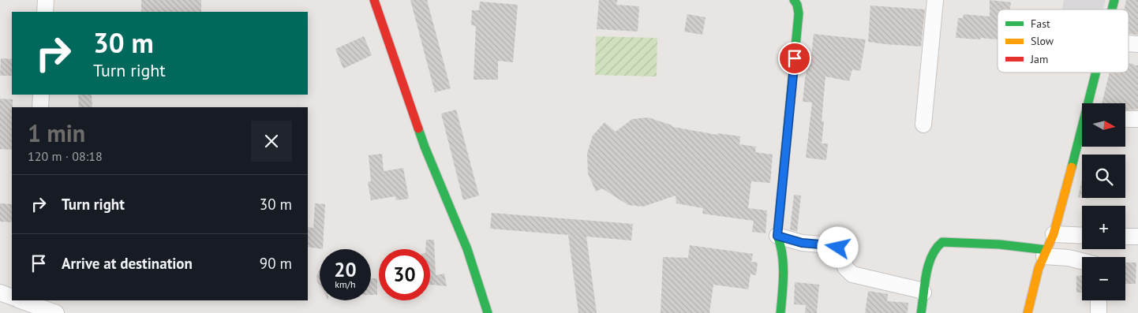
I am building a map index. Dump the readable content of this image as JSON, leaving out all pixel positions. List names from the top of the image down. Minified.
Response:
{"legend":["Fast","Slow","Jam"],"north":"right","page":{"turn":["30 m","Turn right"],"map_buttons":["+","−"],"heading":["1 min","120 m · 08:18"],"list":[{"name":"Turn right","value":"30 m"},{"name":"Arrive at destination","value":"90 m"}],"speed":"20 km/h","limit":"30"}}
